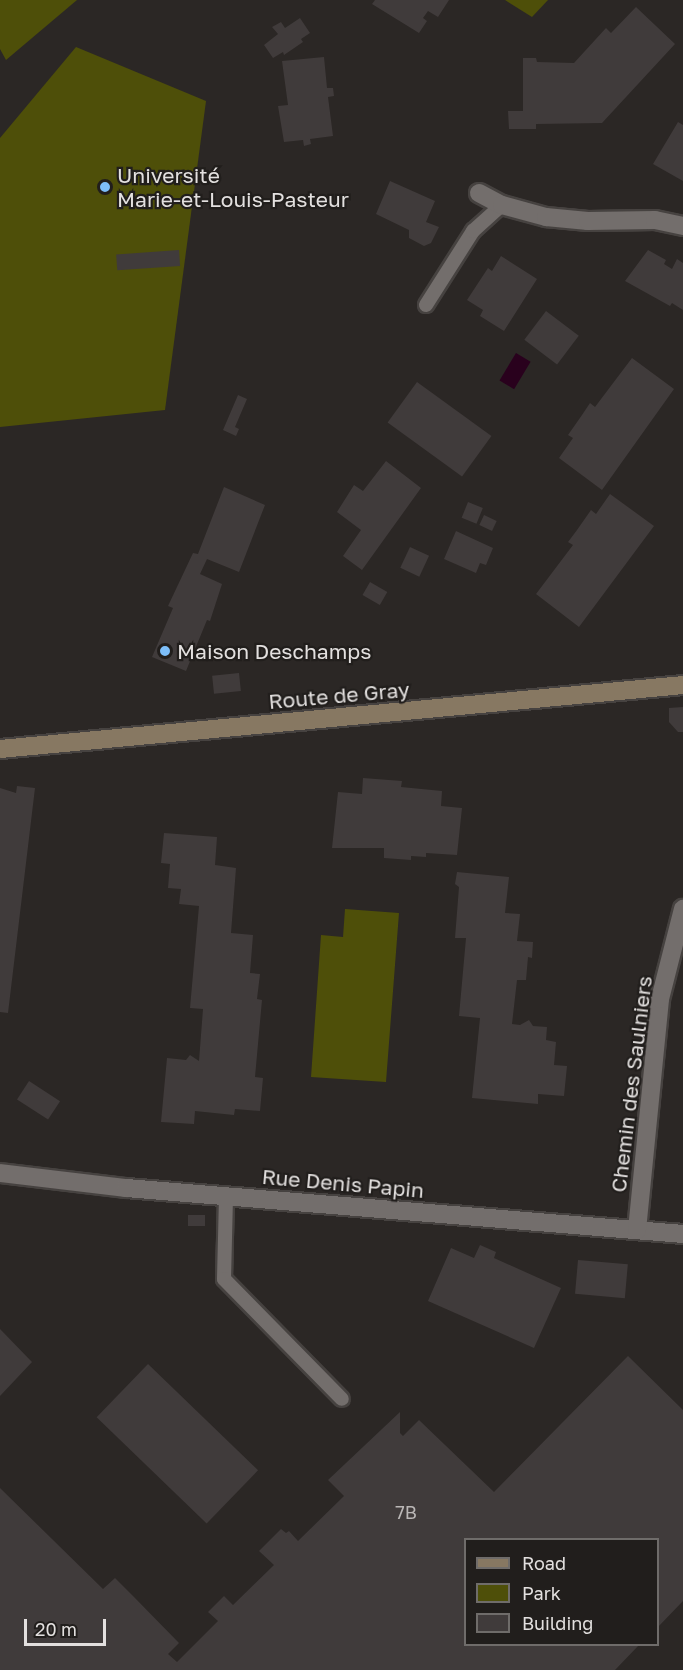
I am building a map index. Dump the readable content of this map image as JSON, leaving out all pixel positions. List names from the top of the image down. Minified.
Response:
{"streets":{"main road":["Route de Gray"],"street":["Chemin des Saulniers","Rue Denis Papin"]},"crossings":[["Chemin des Saulniers","Rue Denis Papin"]],"places":["Université Marie-et-Louis-Pasteur","Maison Deschamps"],"house_numbers":["7B"],"legend":["Road","Park","Building"],"scale_bar":"20 m"}
